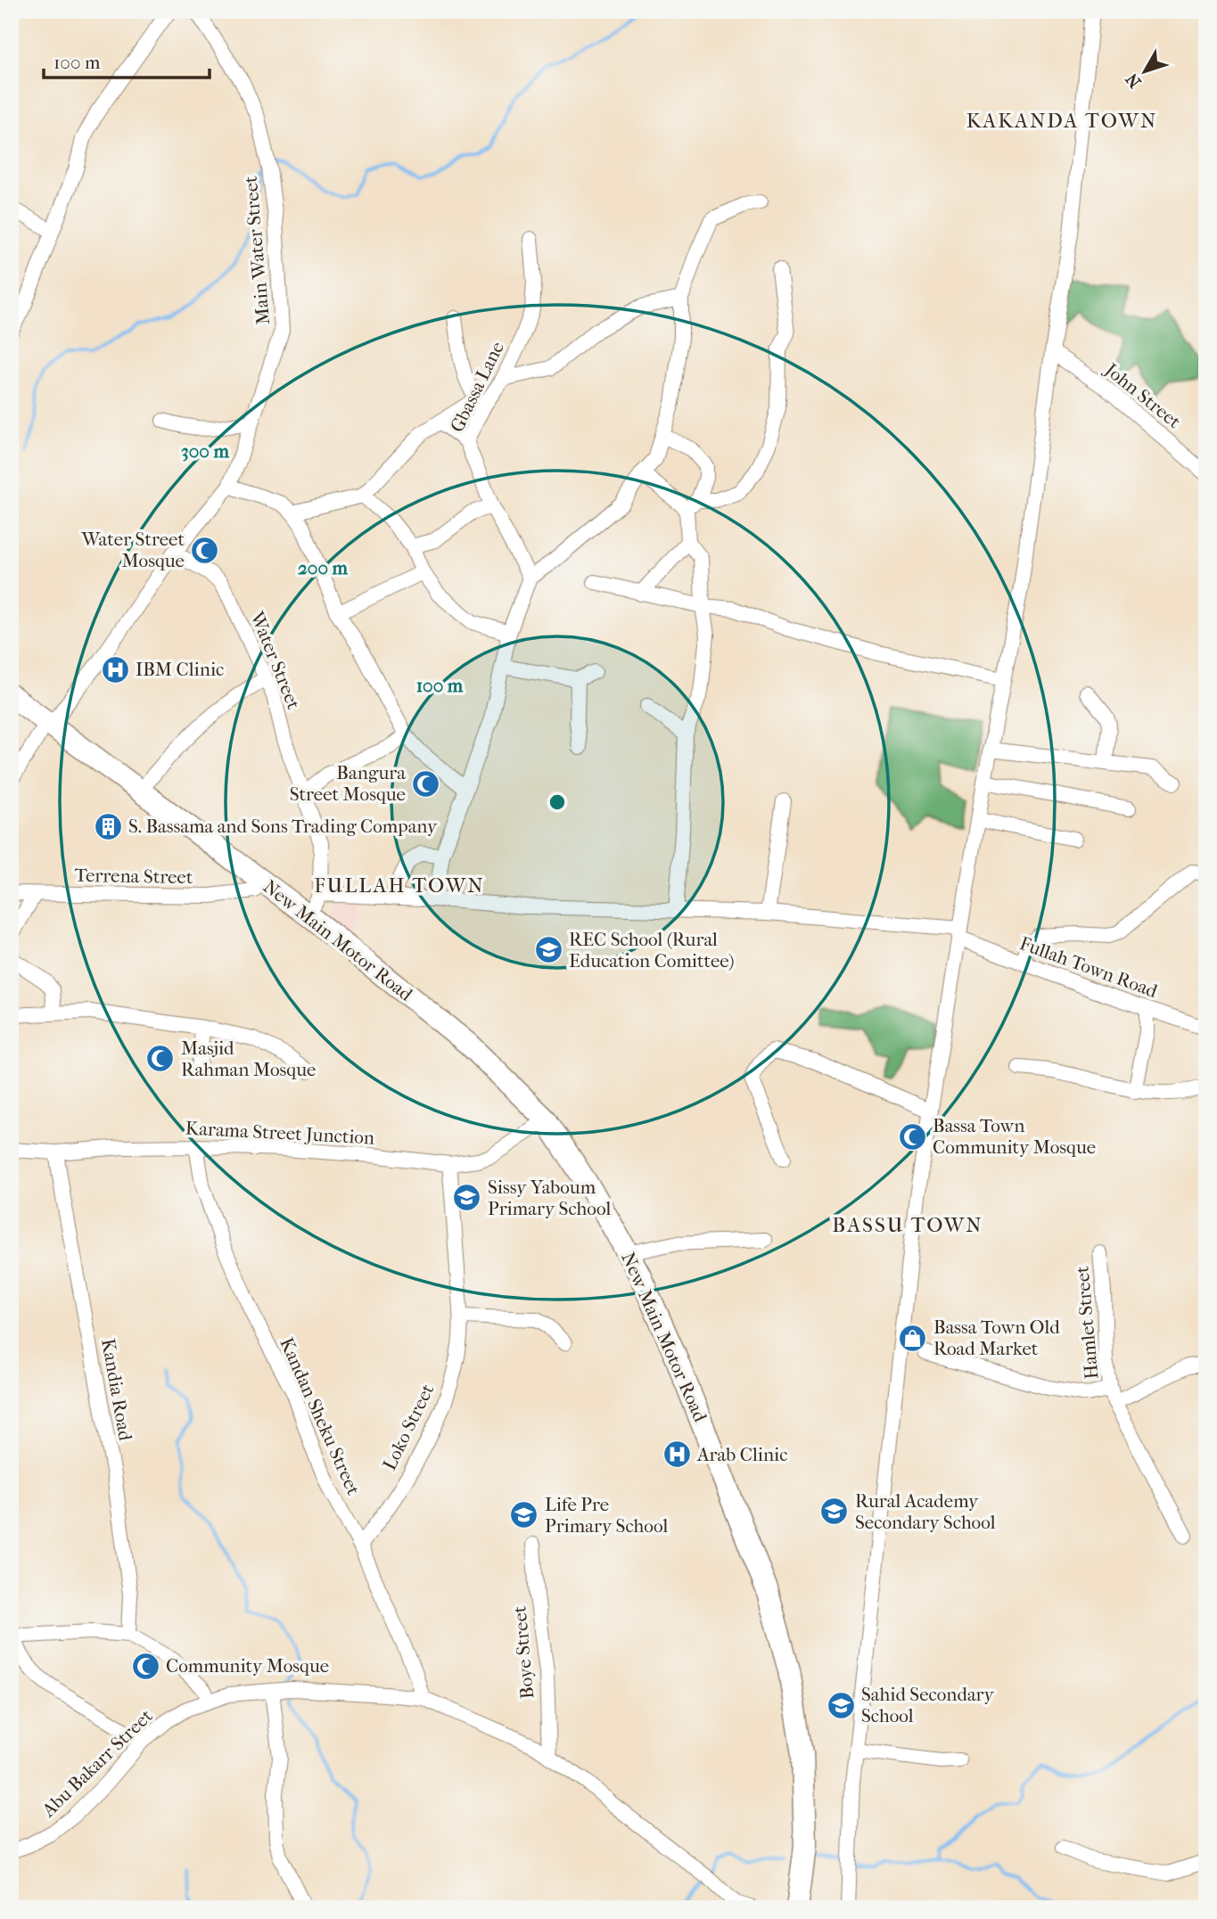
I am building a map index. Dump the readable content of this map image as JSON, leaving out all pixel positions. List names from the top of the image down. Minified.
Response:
{"streets":{"highway":["New Main Motor Road"],"street":["Main Water Street","Gbassa Lane","John Street","Water Street","Terrena Street","Fullah Town Road","Karama Street Junction","Hamlet Street","Kandia Road","Kandan Sheku Street","Loko Street","Boye Street","Abu Bakarr Street"]},"crossings":[["Main Water Street","Water Street"],["Main Water Street","New Main Motor Road"],["Water Street","New Main Motor Road"],["Water Street","Fullah Town Road"],["Terrena Street","New Main Motor Road"],["New Main Motor Road","Karama Street Junction"],["Karama Street Junction","Kandia Road"],["Karama Street Junction","Kandan Sheku Street"],["Karama Street Junction","Loko Street"],["Kandan Sheku Street","Loko Street"],["Kandan Sheku Street","Abu Bakarr Street"],["Boye Street","Abu Bakarr Street"]],"districts":["KAKANDA TOWN","FULLAH TOWN","BASSU TOWN"],"places":{"mosque":["Water Street Mosque","Bangura Street Mosque","Masjid Rahman Mosque","Bassa Town Community Mosque","Community Mosque"],"hospital":["IBM Clinic","Arab Clinic"],"building":["S. Bassama and Sons Trading Company"],"school or university":["REC School (Rural Education Comittee)","Sissy Yaboum Primary School","Rural Academy Secondary School","Life Pre Primary School","Sahid Secondary School"],"shop":["Bassa Town Old Road Market"]},"scale_bar":"100 m","north":"bottom left","rings":["300 m","200 m","100 m"]}
